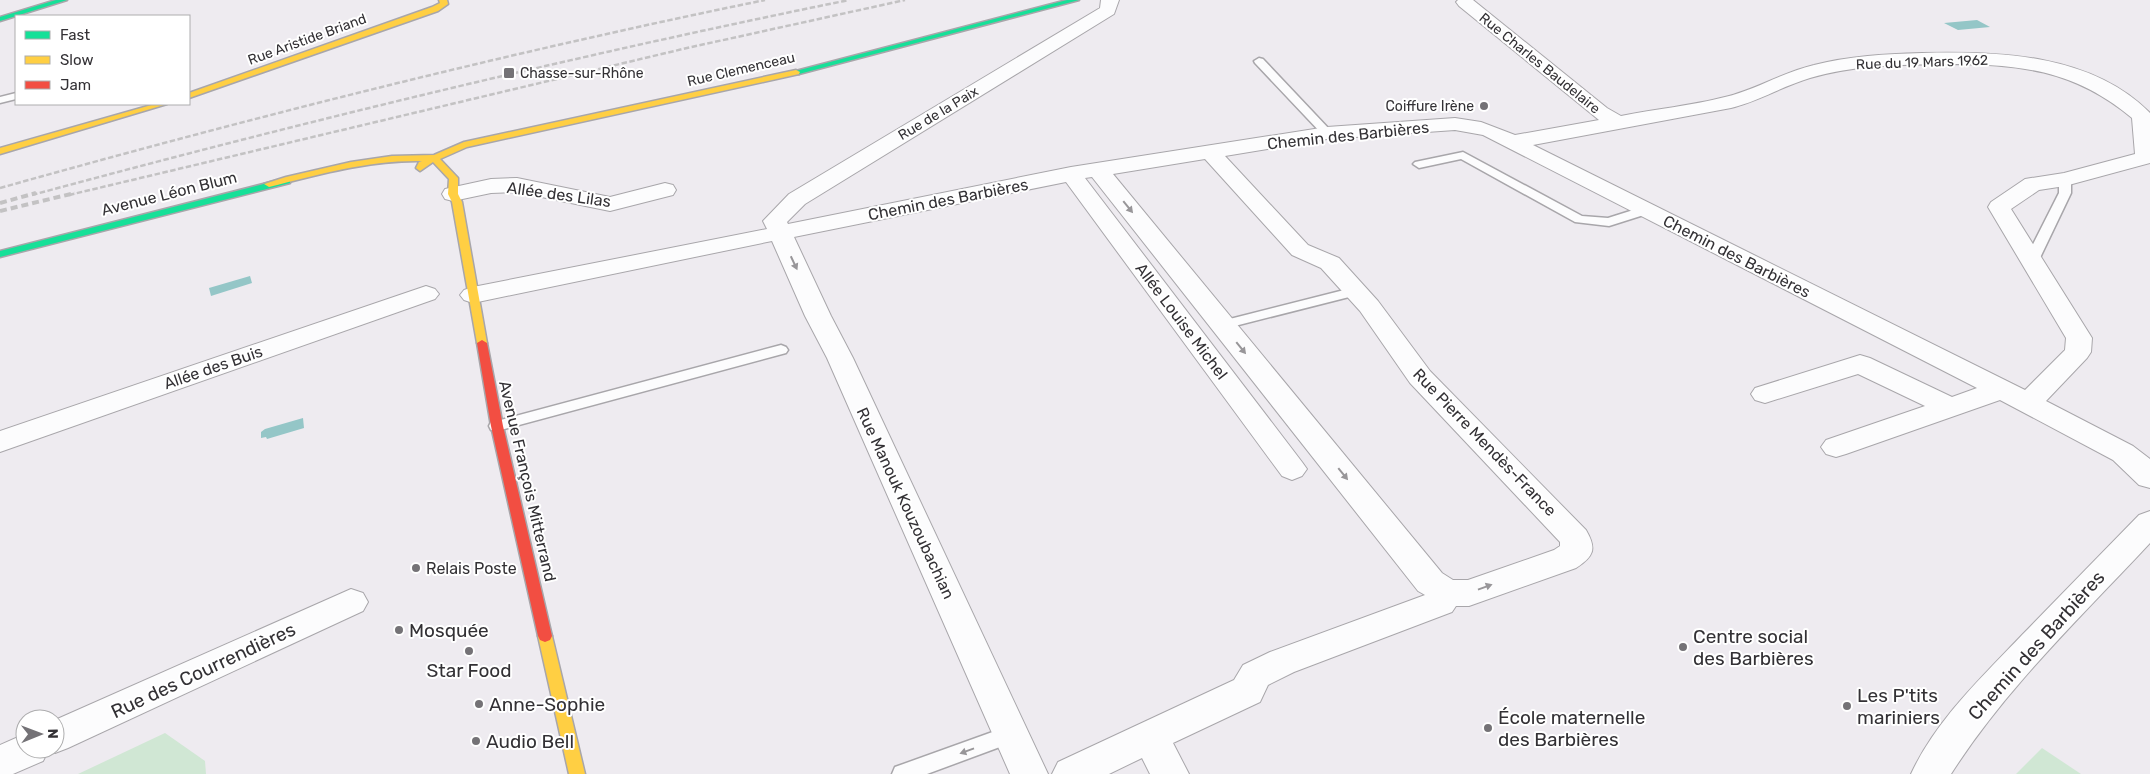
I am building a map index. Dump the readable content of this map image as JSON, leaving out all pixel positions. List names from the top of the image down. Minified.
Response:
{"streets":{"street":["Rue Aristide Briand","Rue du 19 Mars 1962","Rue Charles Baudelaire","Rue Clemenceau","Rue de la Paix","Chemin des Barbières","Avenue Léon Blum","Allée des Lilas","Allée Louise Michel","Allée des Buis","Rue Pierre Mendès-France","Avenue François Mitterrand","Rue Manouk Kouzoubachian","Rue des Courrendières"]},"crossings":[["Rue du 19 Mars 1962","Rue Charles Baudelaire"],["Rue du 19 Mars 1962","Chemin des Barbières"],["Rue Clemenceau","Avenue Léon Blum"],["Rue Clemenceau","Avenue François Mitterrand"],["Rue de la Paix","Chemin des Barbières"],["Rue de la Paix","Rue Manouk Kouzoubachian"],["Chemin des Barbières","Allée Louise Michel"],["Chemin des Barbières","Rue Pierre Mendès-France"],["Chemin des Barbières","Avenue François Mitterrand"],["Chemin des Barbières","Rue Manouk Kouzoubachian"],["Allée des Lilas","Avenue François Mitterrand"]],"one_way":["Rue Manouk Kouzoubachian"],"places":{"transit":["Chasse-sur-Rhône"],"other":["Coiffure Irène","Relais Poste","Mosquée","Centre social des Barbières","Star Food","Anne-Sophie","Les P'tits mariniers","École maternelle des Barbières","Audio Bell"]},"legend":["Fast","Slow","Jam"],"north":"right"}
